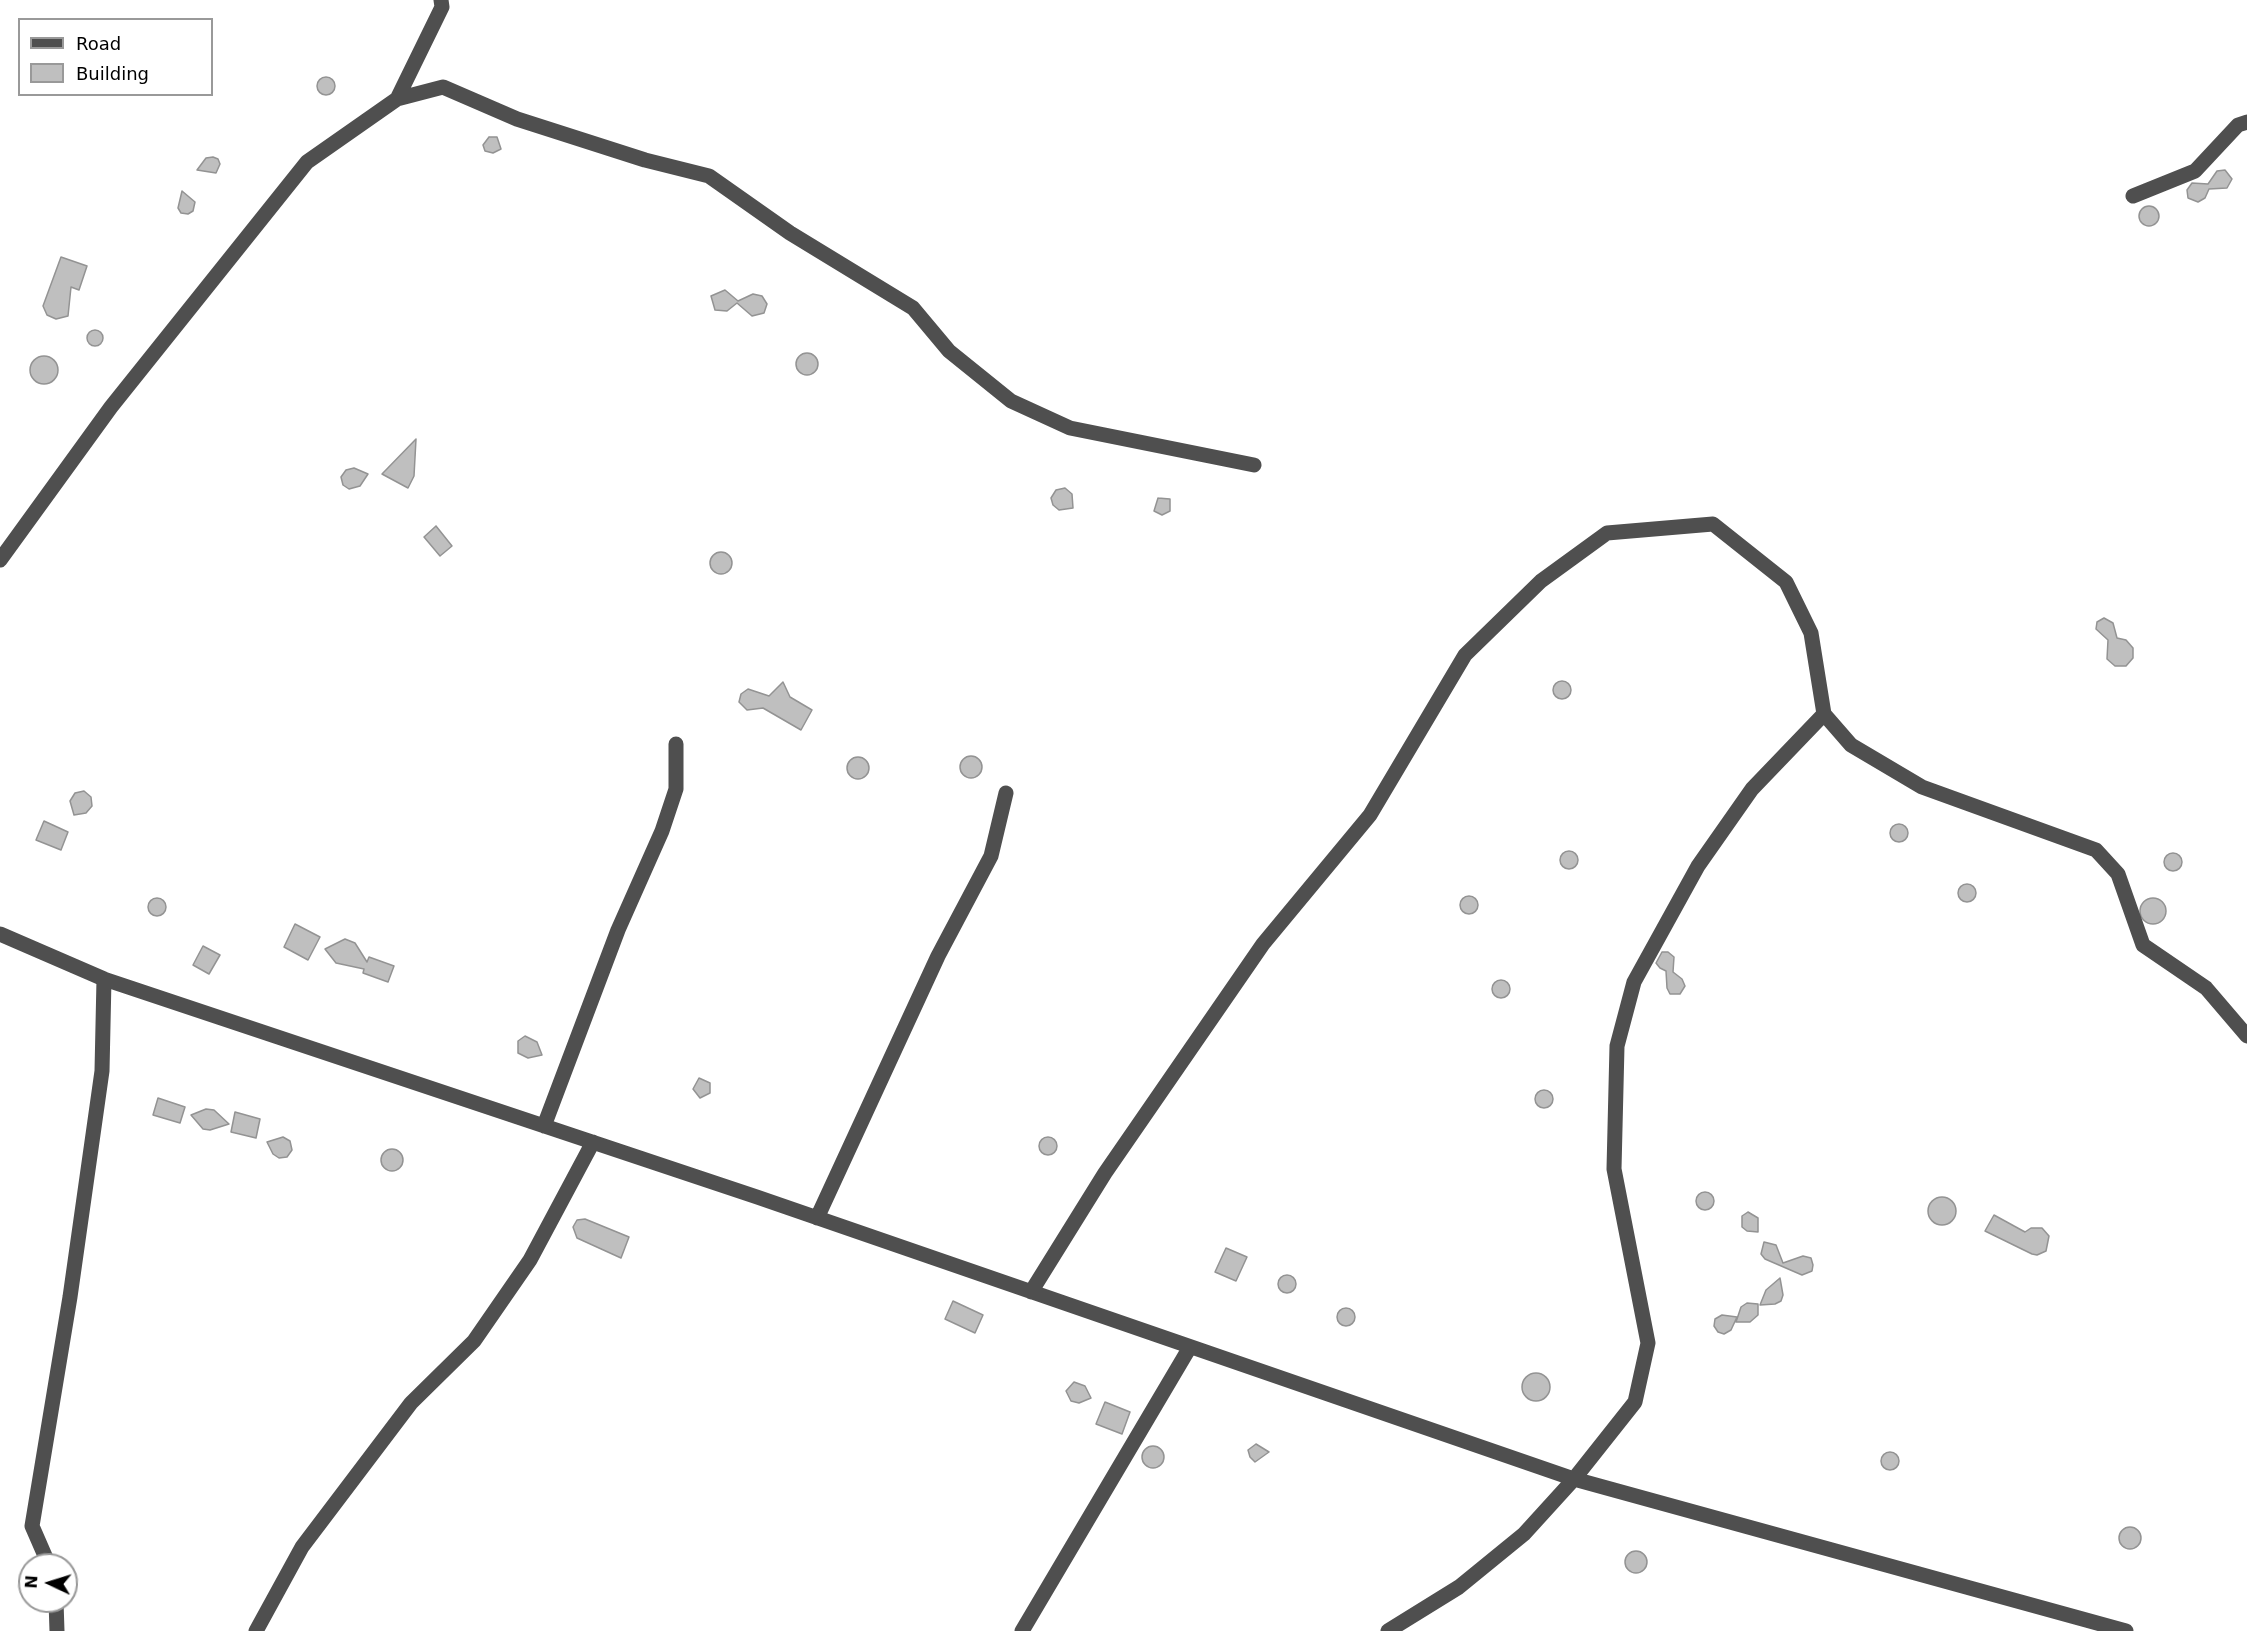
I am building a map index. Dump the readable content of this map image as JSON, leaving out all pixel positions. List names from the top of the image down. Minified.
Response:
{"legend":["Road","Building"],"north":"left"}
